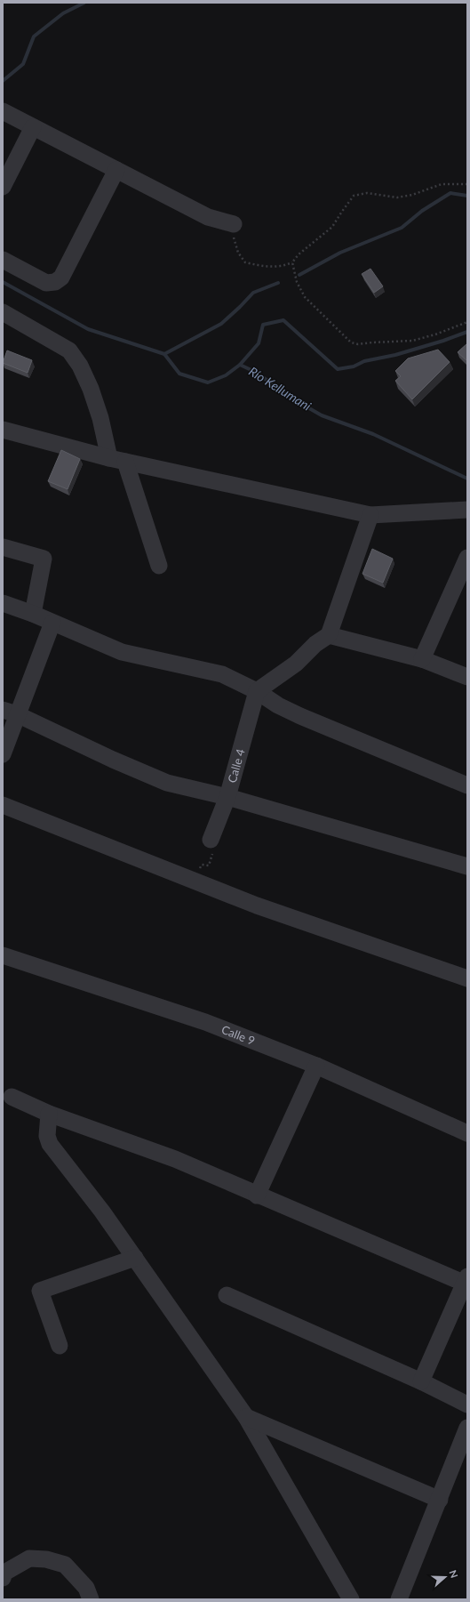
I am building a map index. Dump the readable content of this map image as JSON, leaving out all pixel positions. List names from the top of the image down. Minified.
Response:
{"streets":{"street":["Calle 4","Calle 9"]},"water":["Río Kellumani"],"north":"right"}
